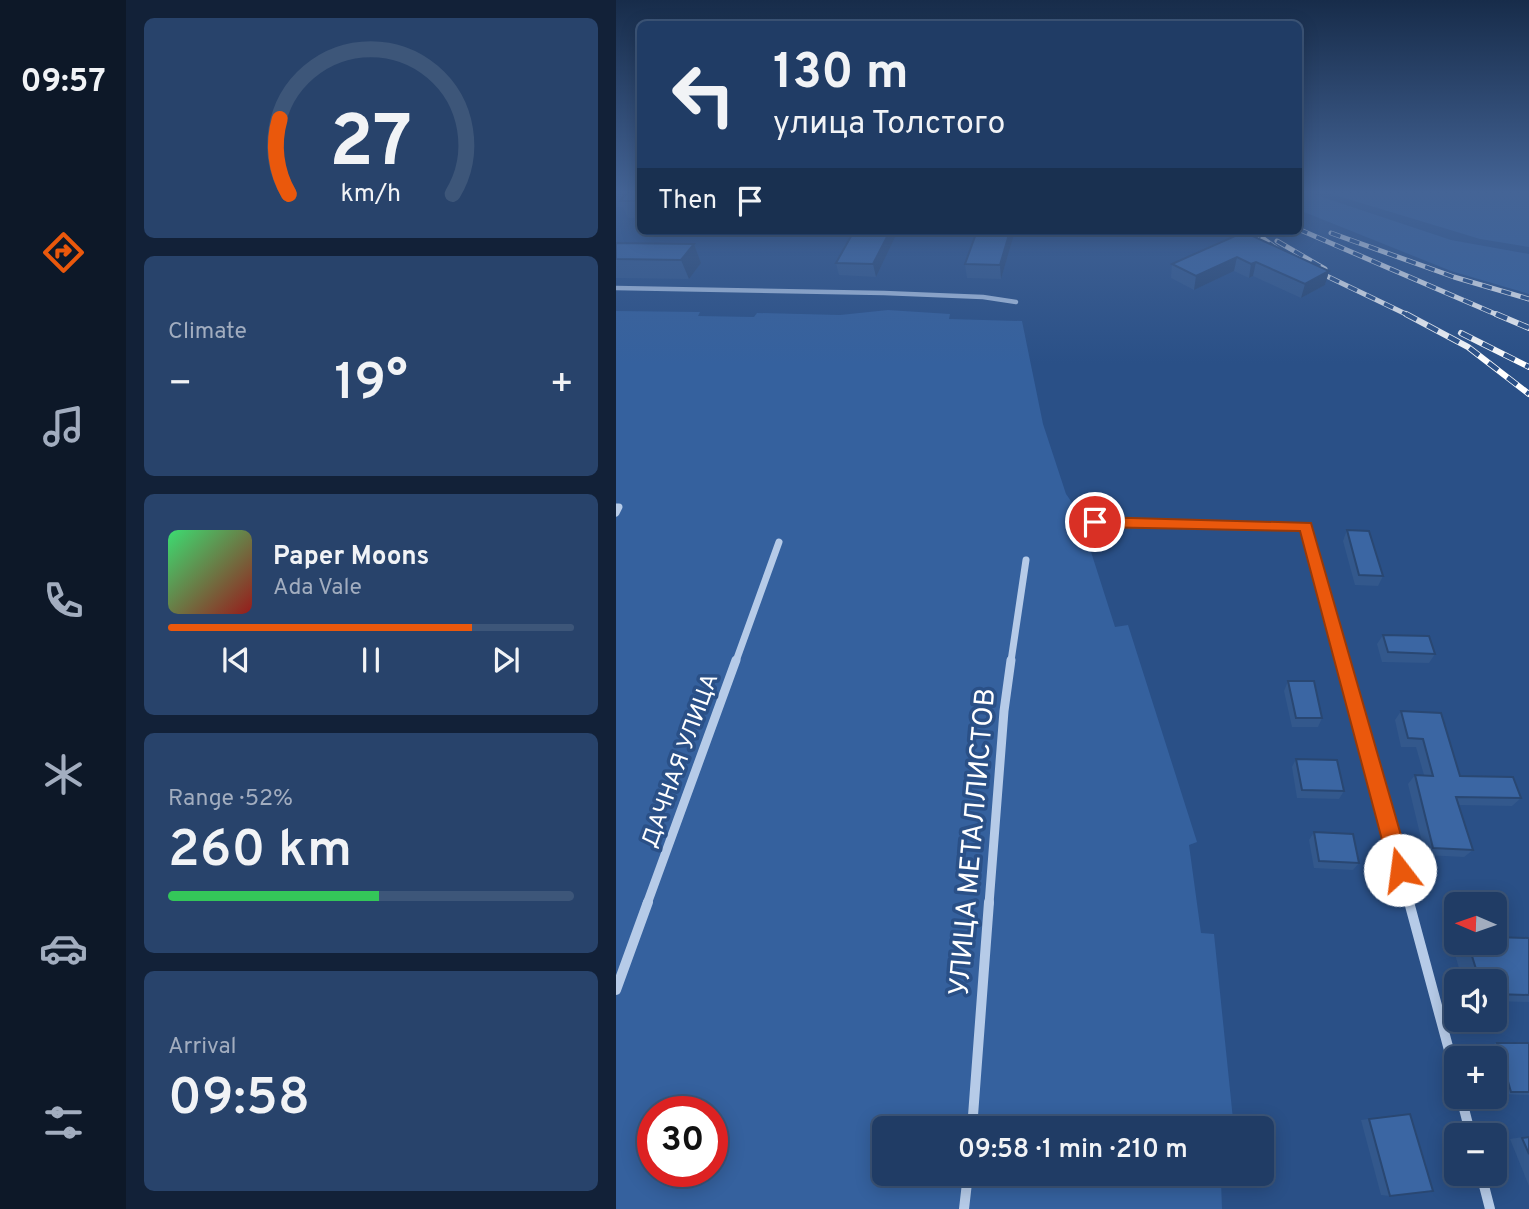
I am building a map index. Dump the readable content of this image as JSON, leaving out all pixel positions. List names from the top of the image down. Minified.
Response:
{"streets":{"street":["ДАЧНАЯ УЛИЦА","УЛИЦА МЕТАЛЛИСТОВ"]},"north":"left","page":{"tabs":"09:57","turn":["130 m","улица Толстого"],"then":"Then","tile":["Climate",["Range · 52%","260 km"],["Arrival","09:58"]],"heat":["−","19°","+"],"song":["Paper Moons","Ada Vale"],"map_buttons":["+","−"],"limit":"30","trip":"09:58 · 1 min · 210 m","gauge":["27","km/h"]}}
